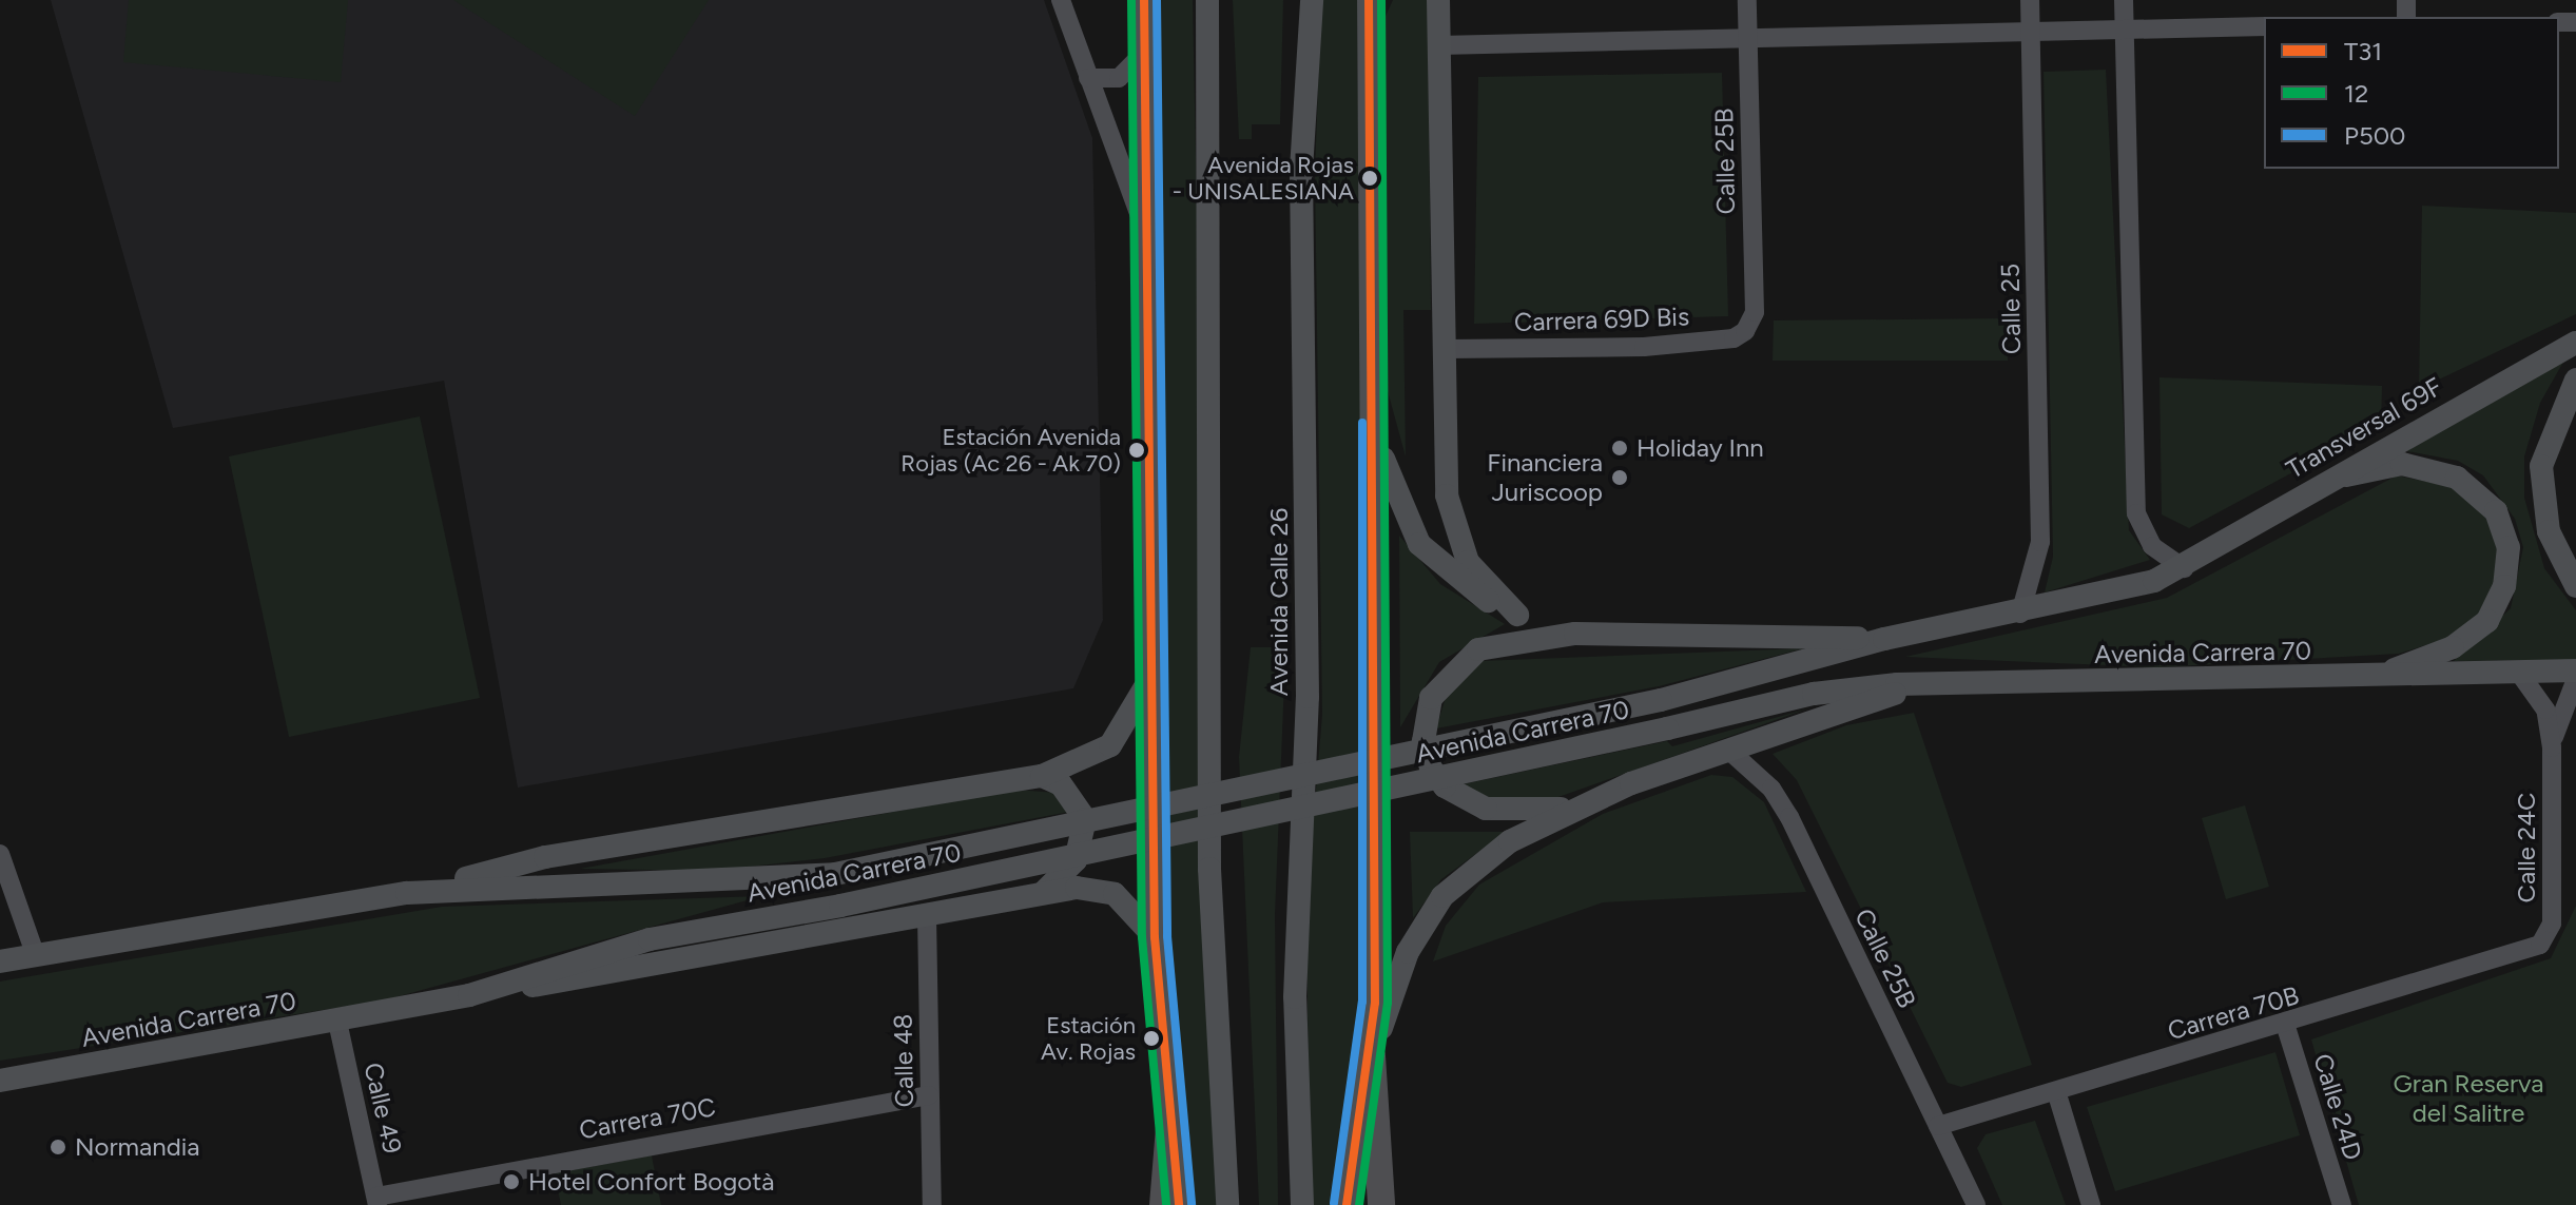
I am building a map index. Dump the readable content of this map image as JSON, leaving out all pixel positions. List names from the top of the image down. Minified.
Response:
{"streets":{"main road":["Transversal 69F","Avenida Calle 26","Avenida Carrera 70"],"street":["Calle 25B","Calle 25","Carrera 69D Bis","Calle 24C","Carrera 70B","Calle 48","Calle 24D","Calle 49","Carrera 70C"]},"crossings":[["Calle 25B","Carrera 69D Bis"],["Calle 25B","Carrera 70B"],["Calle 25","Avenida Carrera 70"],["Transversal 69F","Avenida Carrera 70"],["Avenida Carrera 70","Calle 24C"],["Avenida Carrera 70","Calle 49"],["Calle 24C","Carrera 70B"],["Carrera 70B","Calle 24D"],["Calle 48","Carrera 70C"],["Calle 49","Carrera 70C"]],"parks":["Gran Reserva del Salitre"],"places":["Avenida Rojas - UNISALESIANA","Holiday Inn","Estación Avenida Rojas (Ac 26 - Ak 70)","Financiera Juriscoop","Estación Av. Rojas","Normandia","Hotel Confort Bogotà"],"lines":["transit line T31","transit line 12","transit line P500"],"legend":["T31","12","P500"]}
